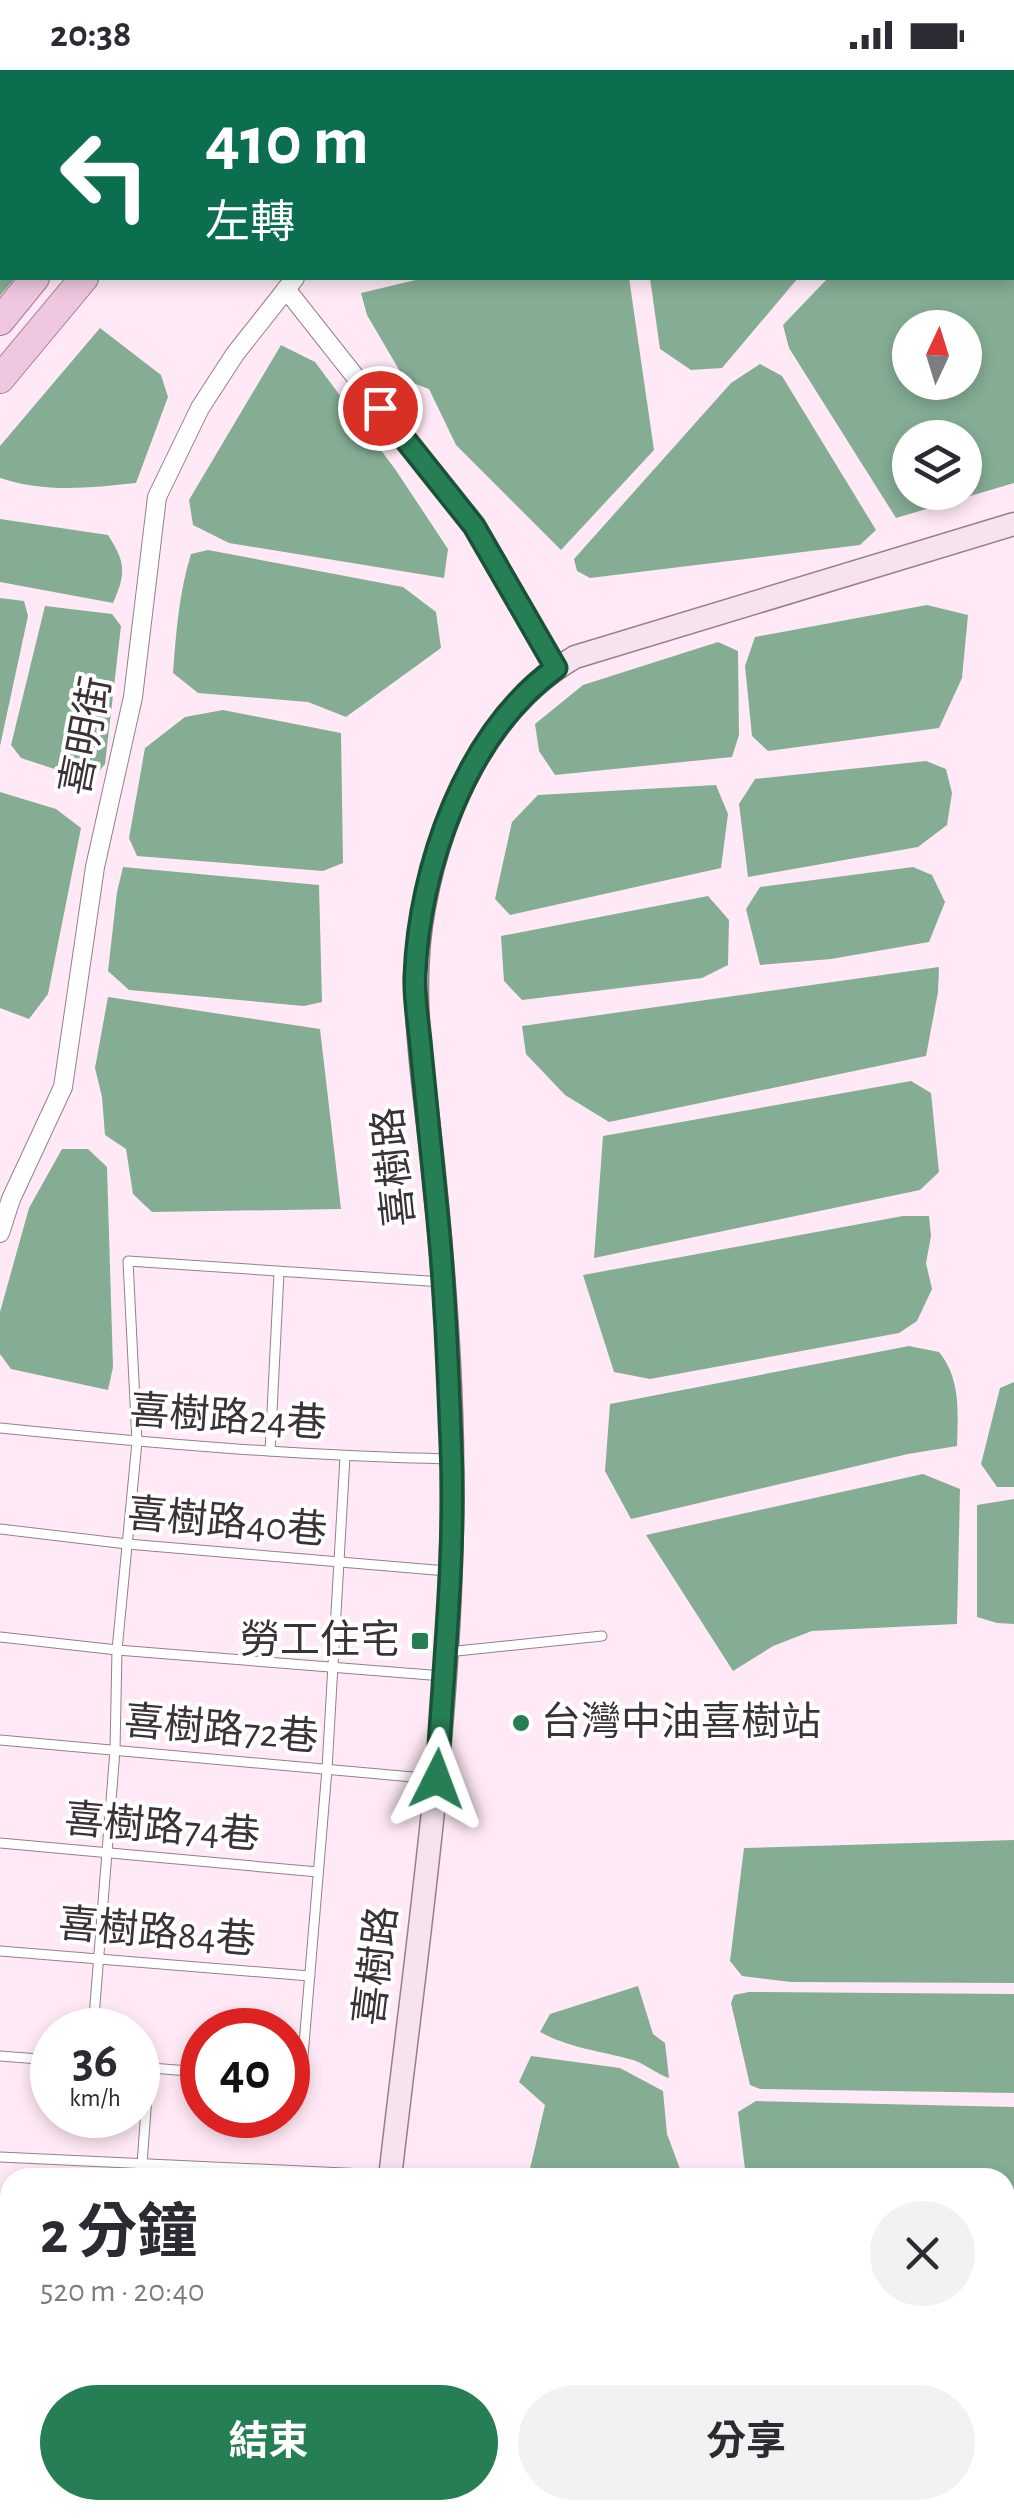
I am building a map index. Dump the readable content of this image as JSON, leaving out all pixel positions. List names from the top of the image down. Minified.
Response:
{"streets":{"street":["喜明街","喜樹路"],"lane":["喜樹路24巷","喜樹路40巷","喜樹路72巷","喜樹路74巷","喜樹路84巷"]},"crossings":[["喜樹路","喜樹路24巷"],["喜樹路","喜樹路40巷"],["喜樹路","喜樹路72巷"]],"places":{"transit":["勞工住宅"],"other":["台灣中油喜樹站"]},"north":"top","page":{"status":"20:38","turn":["410 m","左轉"],"speed":"36 km/h","limit":"40","heading":["2 分鐘","520 m · 20:40"],"buttons":["結束","分享"]}}
